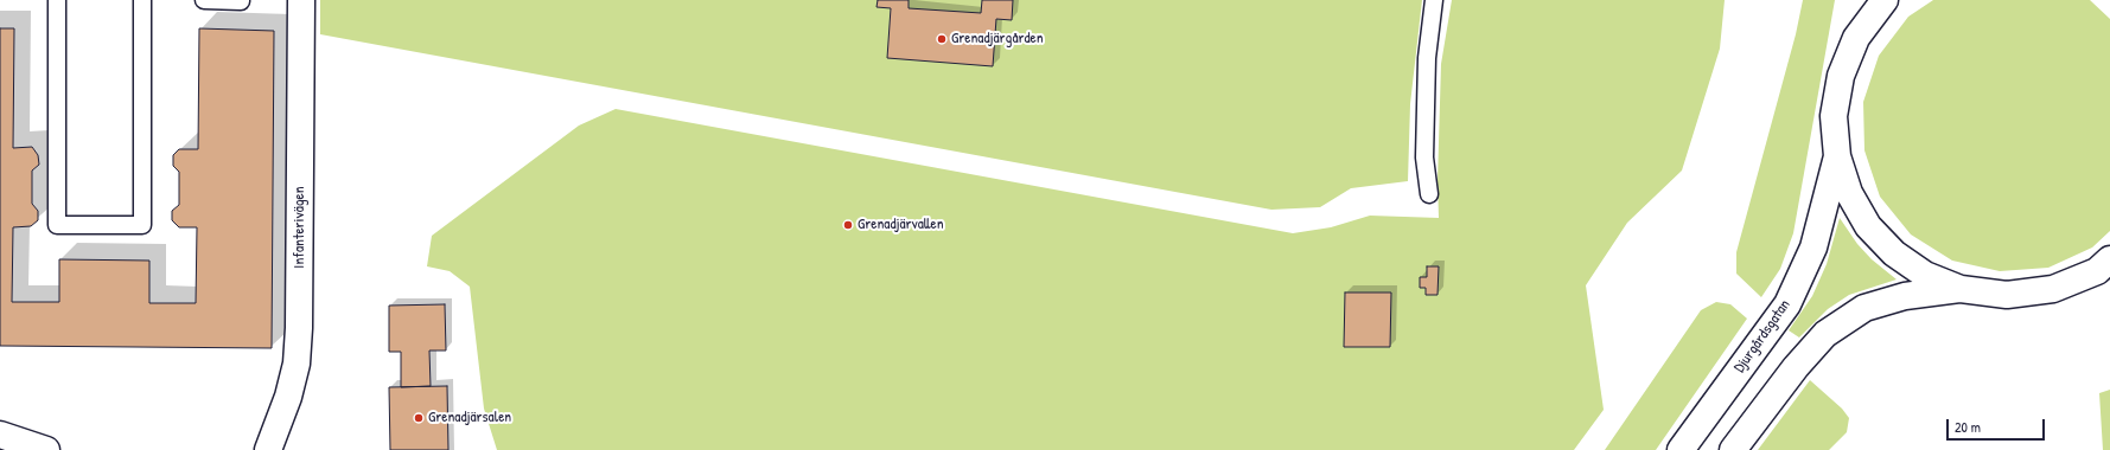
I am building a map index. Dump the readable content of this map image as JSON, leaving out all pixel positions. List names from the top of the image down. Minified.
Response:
{"streets":{"main road":["Infanterivägen","Djurgårdsgatan"]},"places":["Grenadjärgården","Grenadjärvallen","Grenadjärsalen"],"scale_bar":"20 m"}
